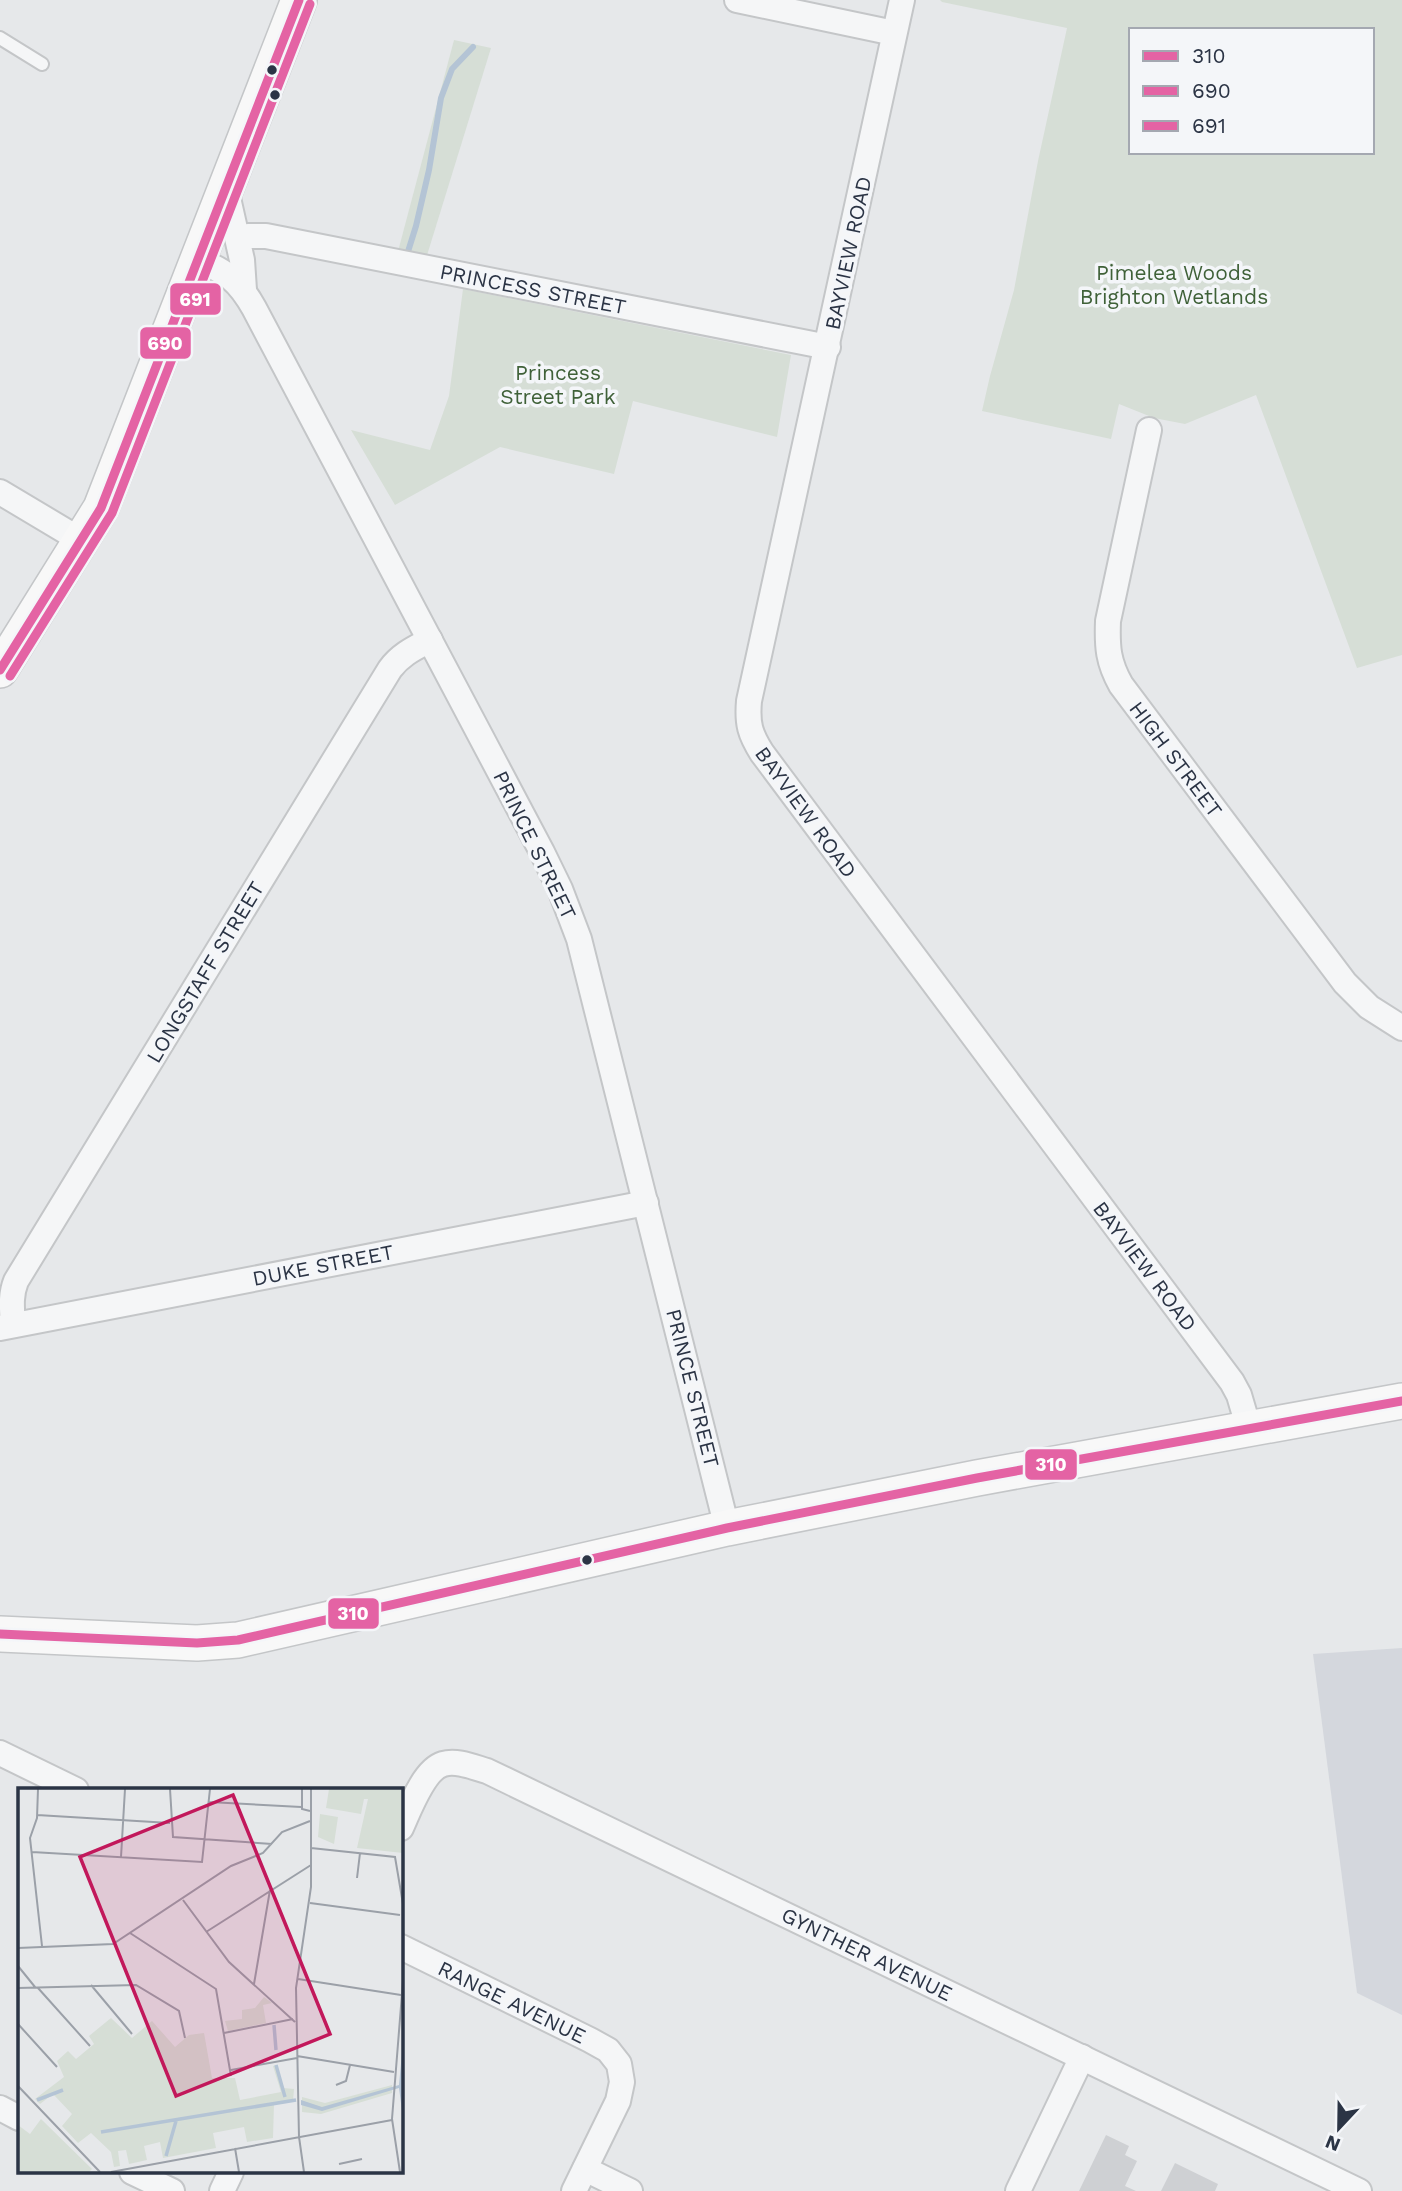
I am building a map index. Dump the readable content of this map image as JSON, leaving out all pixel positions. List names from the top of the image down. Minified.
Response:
{"streets":{"street":["BAYVIEW ROAD","PRINCESS STREET","HIGH STREET","PRINCE STREET","LONGSTAFF STREET","DUKE STREET","GYNTHER AVENUE","RANGE AVENUE"]},"crossings":[["BAYVIEW ROAD","PRINCESS STREET"],["PRINCESS STREET","PRINCE STREET"],["PRINCE STREET","LONGSTAFF STREET"],["PRINCE STREET","DUKE STREET"],["LONGSTAFF STREET","DUKE STREET"]],"parks":["Pimelea Woods Brighton Wetlands","Princess Street Park"],"lines":["transit line 690","transit line 691","transit line 310"],"legend":["310","690","691"],"north":"bottom"}
